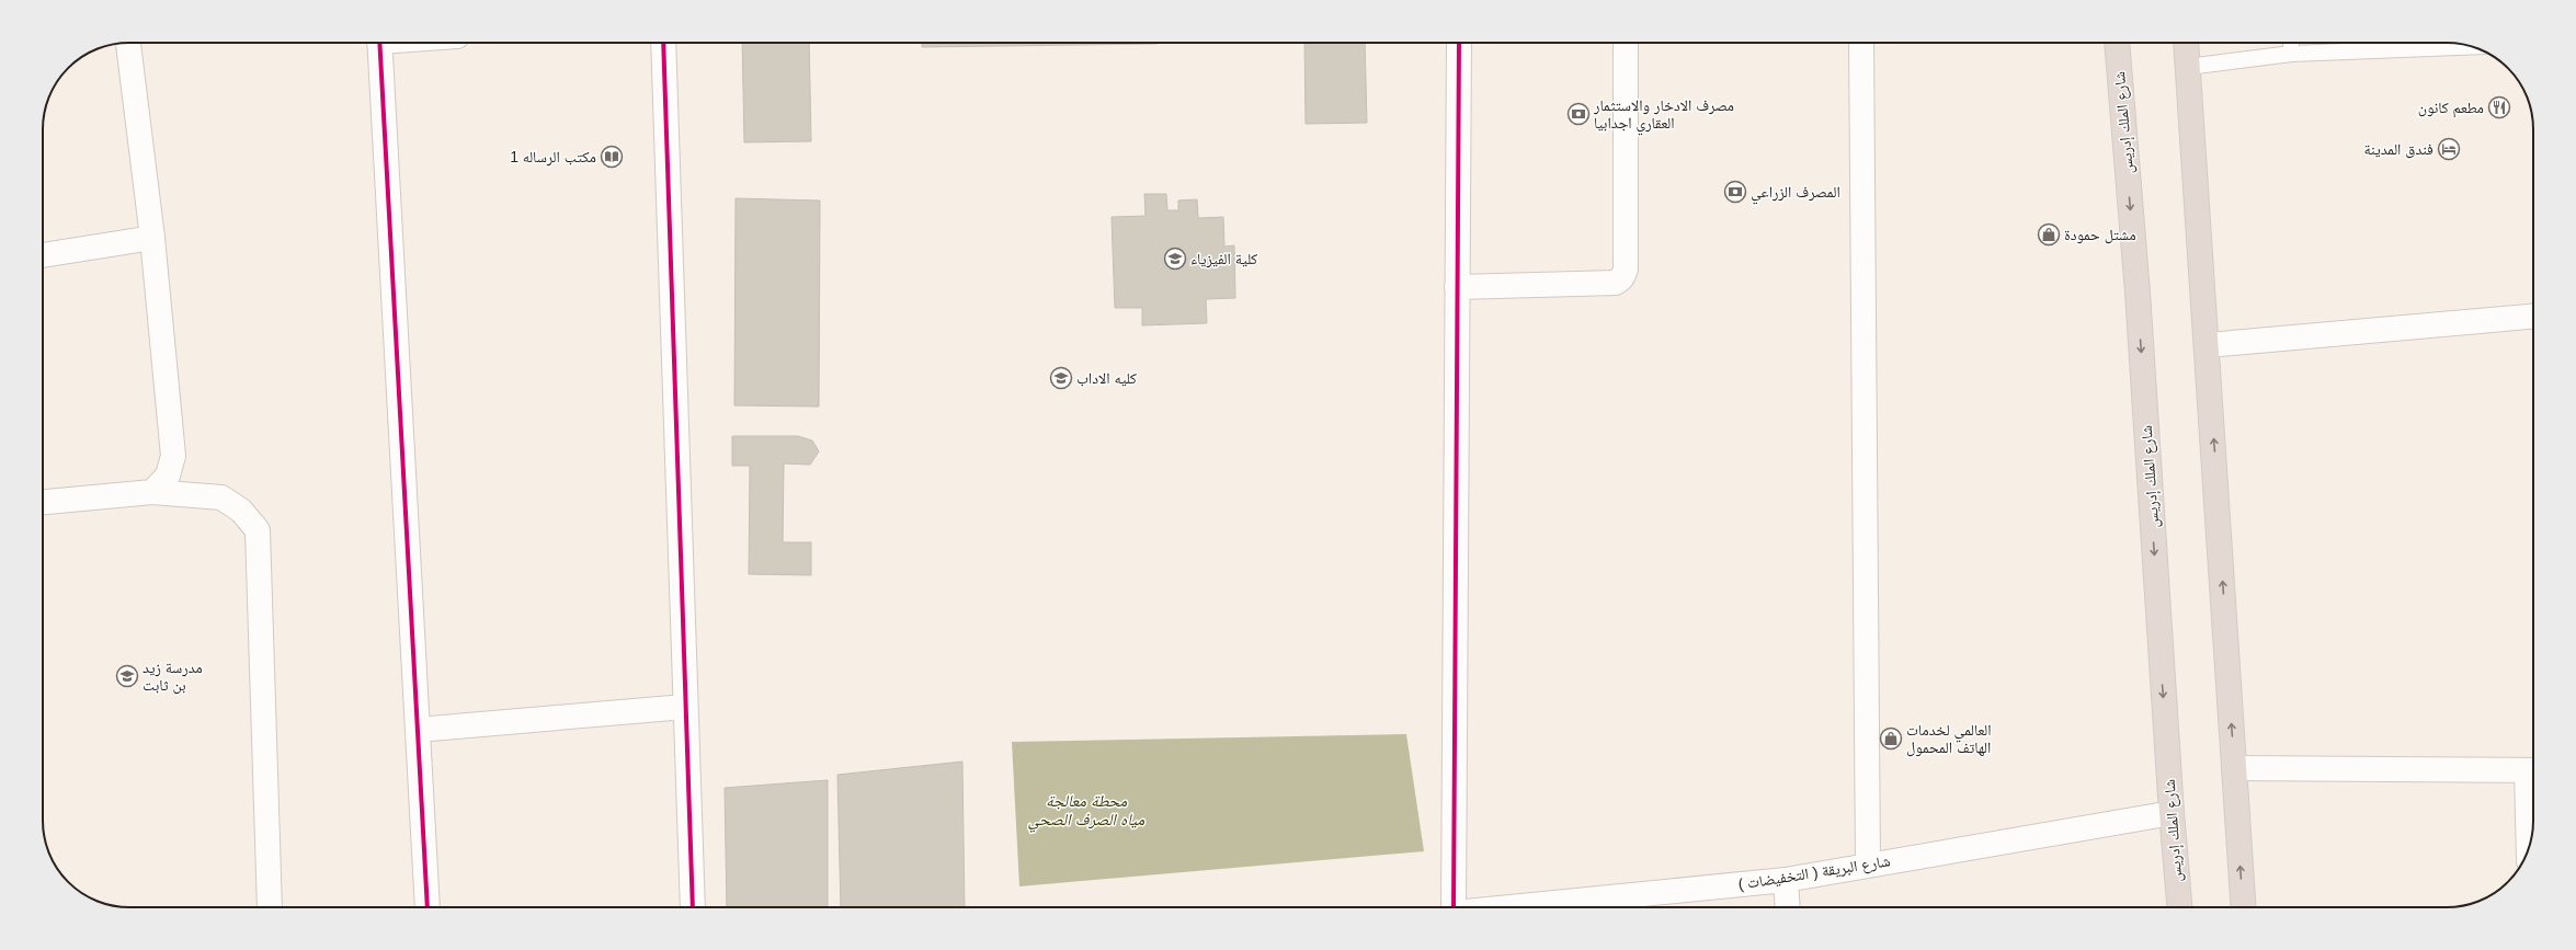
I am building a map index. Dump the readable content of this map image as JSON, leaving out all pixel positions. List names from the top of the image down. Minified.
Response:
{"streets":{"highway":["شارع الملك إدريس"],"street":["شارع البريقة ( التخفيضات )"]},"crossings":[["شارع الملك إدريس","شارع البريقة ( التخفيضات )"]],"water":["محطة معالجة مياه الصرف الصحي"],"places":{"restaurant":["مطعم كانون"],"bank":["مصرف الادخار والاستثمار العقاري اجدابيا","المصرف الزراعي"],"hotel":["فندق المدينة"],"library":["مكتب الرساله 1"],"shop":["مشتل حمودة","العالمي لخدمات الهاتف المحمول"],"school or university":["كلية الفيزياء","كليه الاداب","مدرسة زيد بن ثابت"]}}
